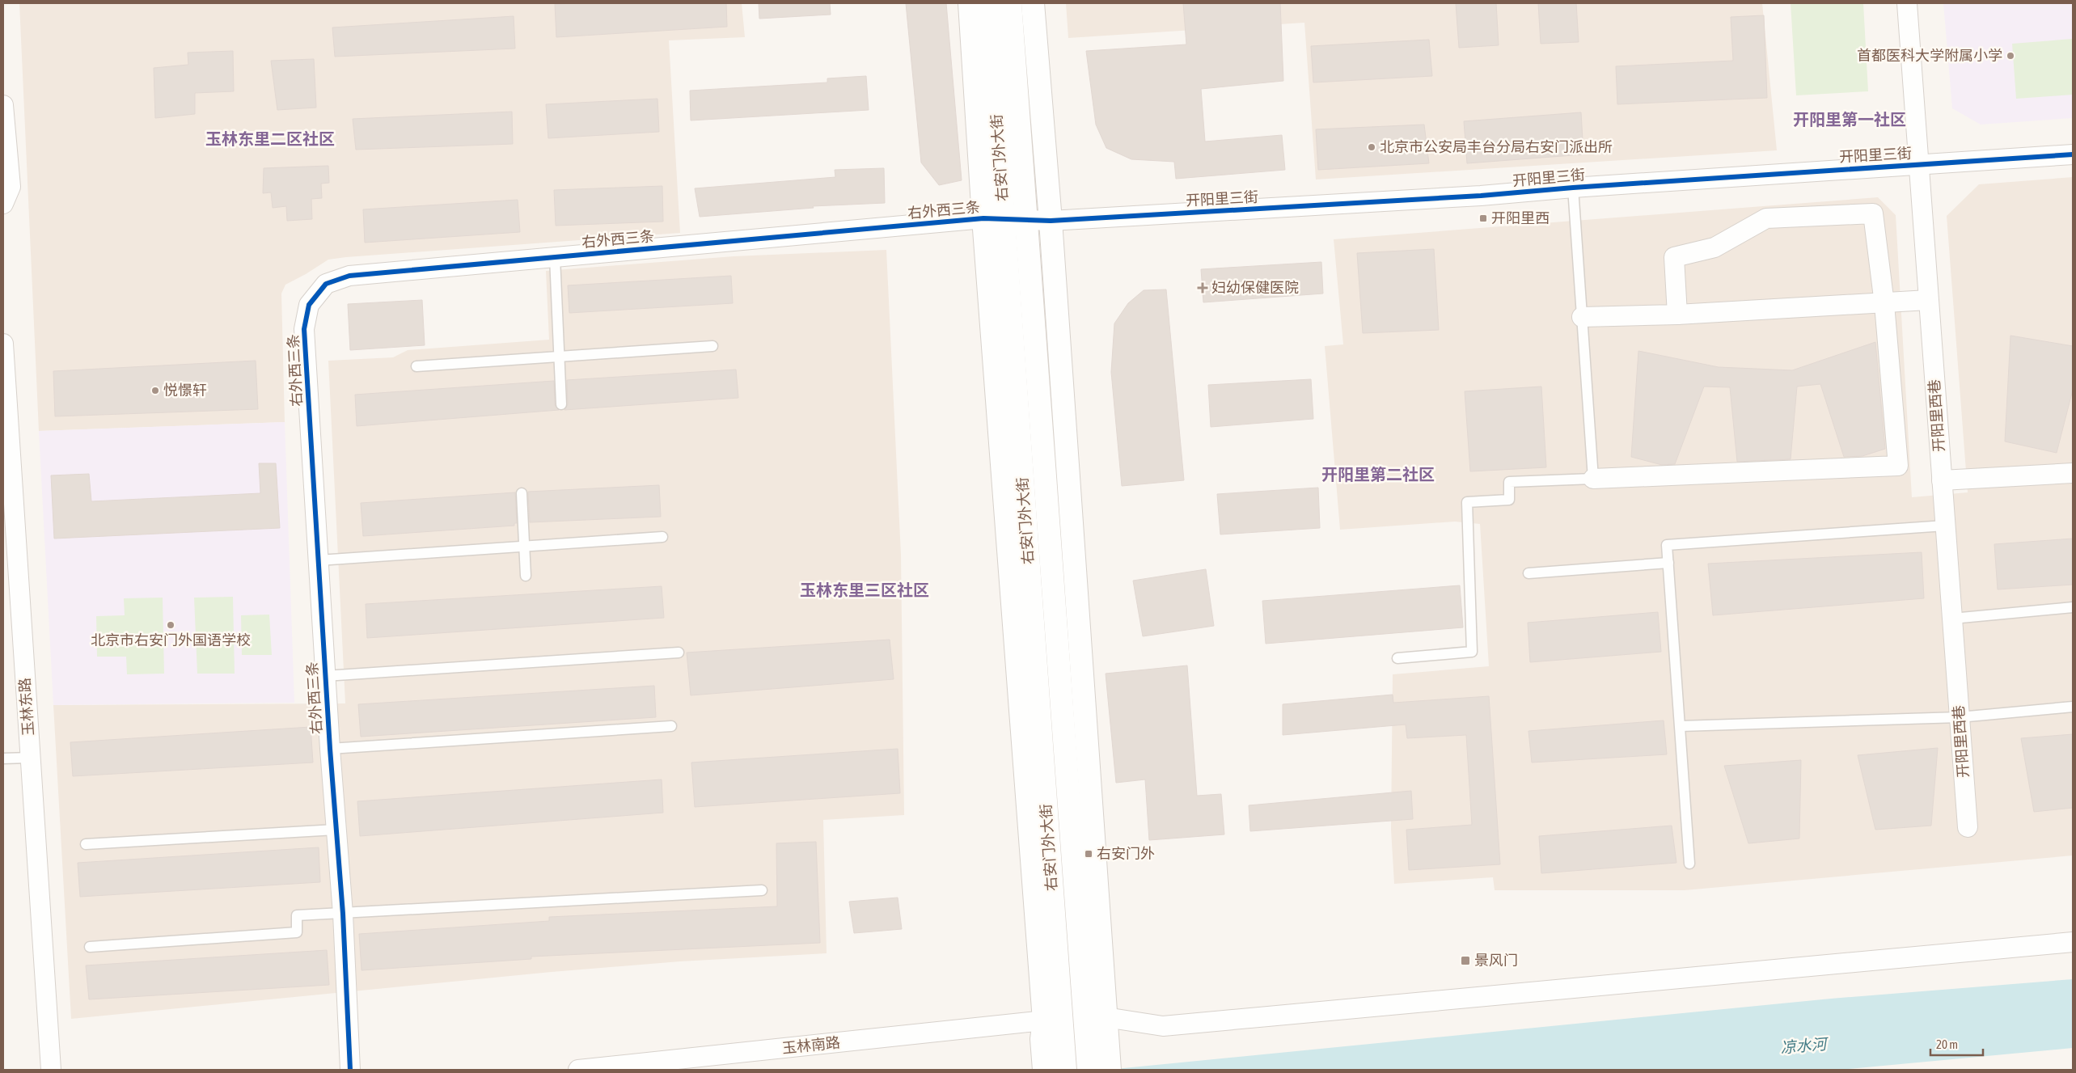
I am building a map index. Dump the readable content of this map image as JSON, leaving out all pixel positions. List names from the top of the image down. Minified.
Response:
{"streets":{"main road":["右安门外大街"],"street":["开阳里三街","右外西三条","开阳里西巷","玉林东路","玉林南路"]},"crossings":[["开阳里三街","右安门外大街"],["开阳里三街","右外西三条"],["开阳里三街","开阳里西巷"],["右安门外大街","右外西三条"],["右安门外大街","玉林南路"]],"districts":["开阳里第一社区","玉林东里二区社区","开阳里第二社区","玉林东里三区社区"],"water":["凉水河"],"places":{"other":["首都医科大学附属小学","北京市公安局丰台分局右安门派出所","悦憬轩","北京市右安门外国语学校"],"transit":["开阳里西","右安门外","景风门"],"health":["妇幼保健医院"]},"scale_bar":"20 m"}
